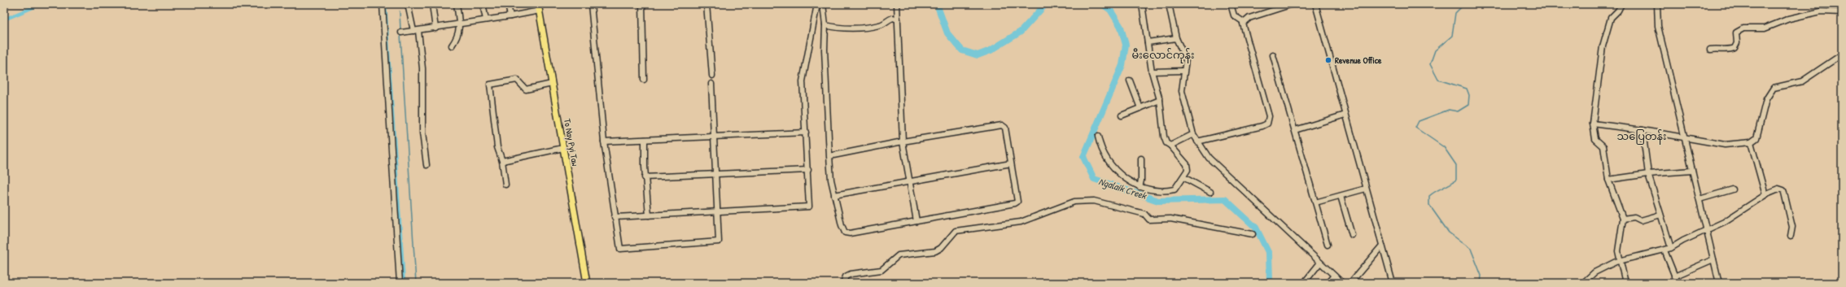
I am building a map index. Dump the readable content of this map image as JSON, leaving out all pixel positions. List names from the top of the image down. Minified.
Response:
{"streets":{"main road":["To Nay Pyi Taw"]},"districts":["မီးလောင်ကုန်း","သပြေတန်း"],"water":["Ngalaik Creek"],"places":["Revenue Office"]}
